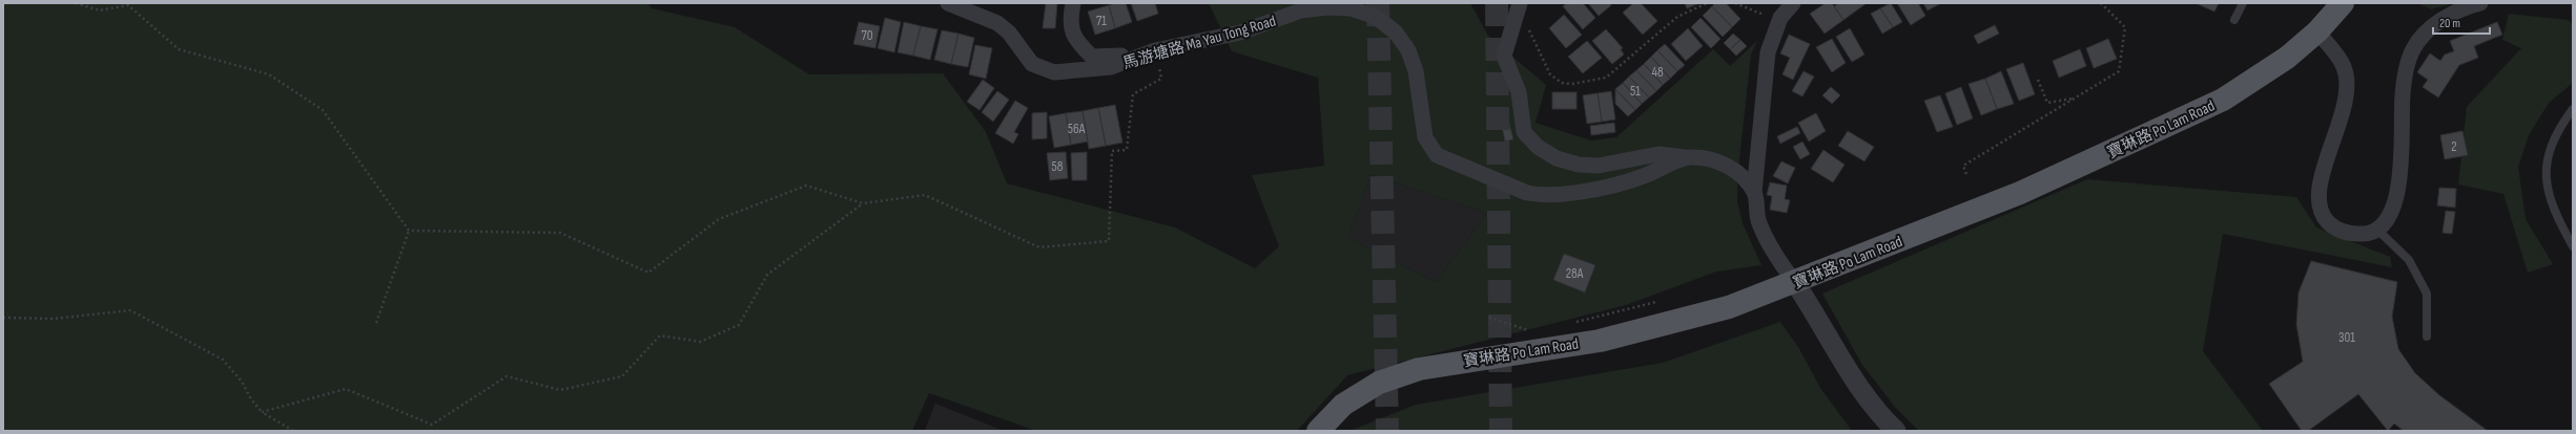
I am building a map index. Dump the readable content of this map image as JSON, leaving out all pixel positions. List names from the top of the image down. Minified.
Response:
{"streets":{"main road":["寶琳路 Po Lam Road"],"street":["馬游塘路 Ma Yau Tong Road"]},"house_numbers":["71","70","48","51","56A","2","58","28A","301"],"scale_bar":"20 m"}
